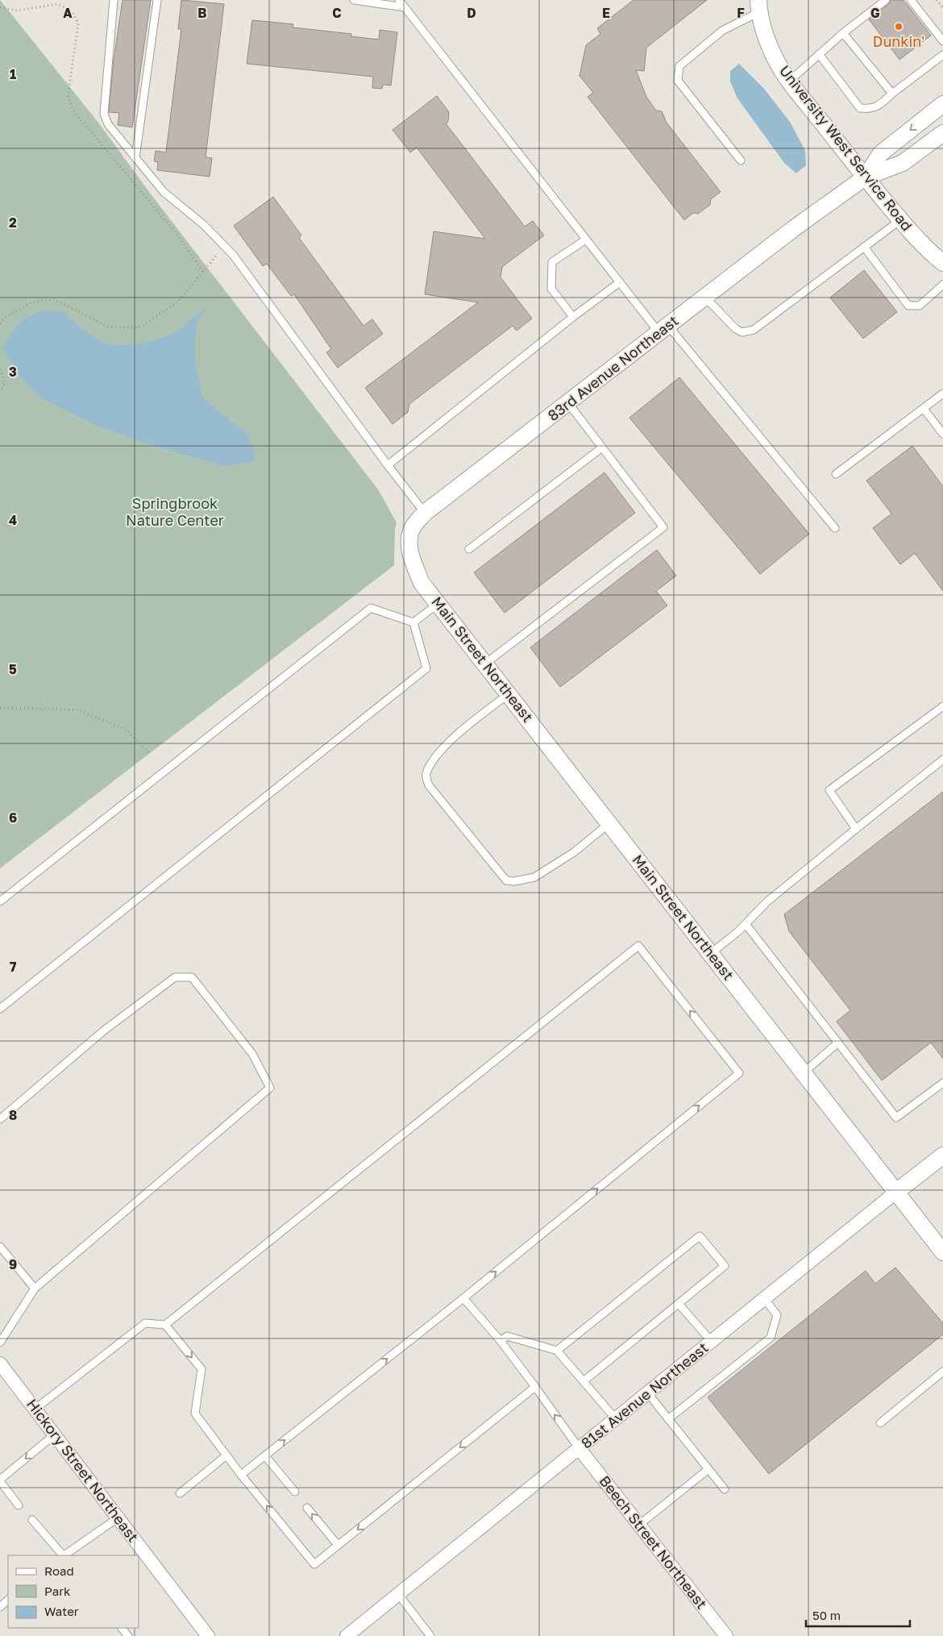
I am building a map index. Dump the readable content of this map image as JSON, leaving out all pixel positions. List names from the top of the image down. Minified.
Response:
{"streets":{"street":["University West Service Road","83rd Avenue Northeast","Main Street Northeast","81st Avenue Northeast","Hickory Street Northeast","Beech Street Northeast"]},"crossings":[["University West Service Road","83rd Avenue Northeast"],["83rd Avenue Northeast","Main Street Northeast"],["Main Street Northeast","81st Avenue Northeast"],["81st Avenue Northeast","Beech Street Northeast"]],"parks":["Springbrook Nature Center"],"places":["Dunkin'"],"legend":["Road","Park","Water"],"scale_bar":"50 m","grid":{"columns":["A","B","C","D","E","F","G"],"rows":["1","2","3","4","5","6","7","8","9"]}}
